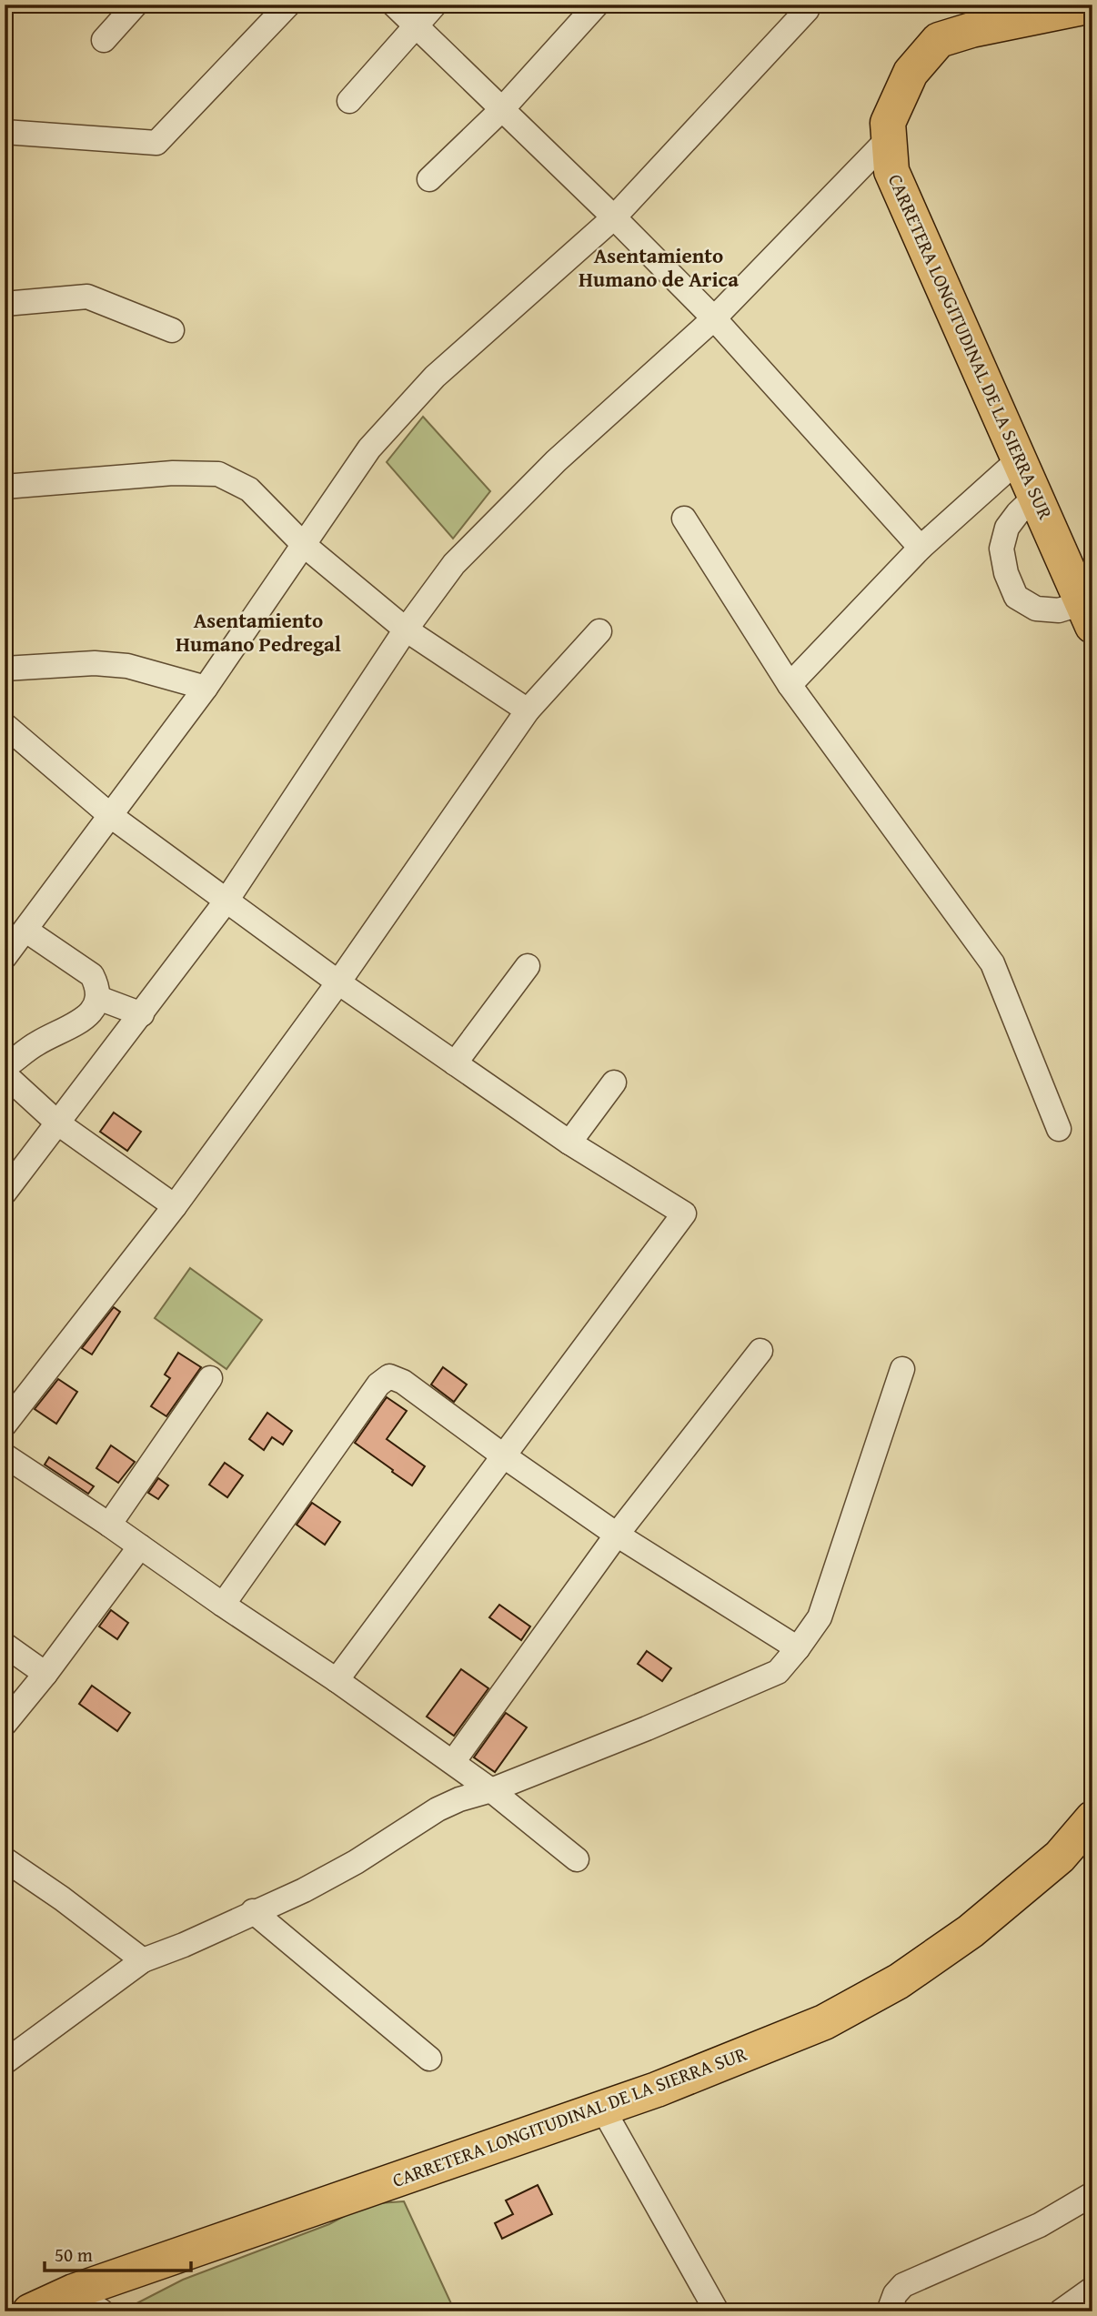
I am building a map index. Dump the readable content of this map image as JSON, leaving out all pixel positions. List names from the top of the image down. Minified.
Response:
{"streets":{"highway":["CARRETERA LONGITUDINAL DE LA SIERRA SUR"]},"districts":["Asentamiento Humano de Arica","Asentamiento Humano Pedregal"],"scale_bar":"50 m"}
